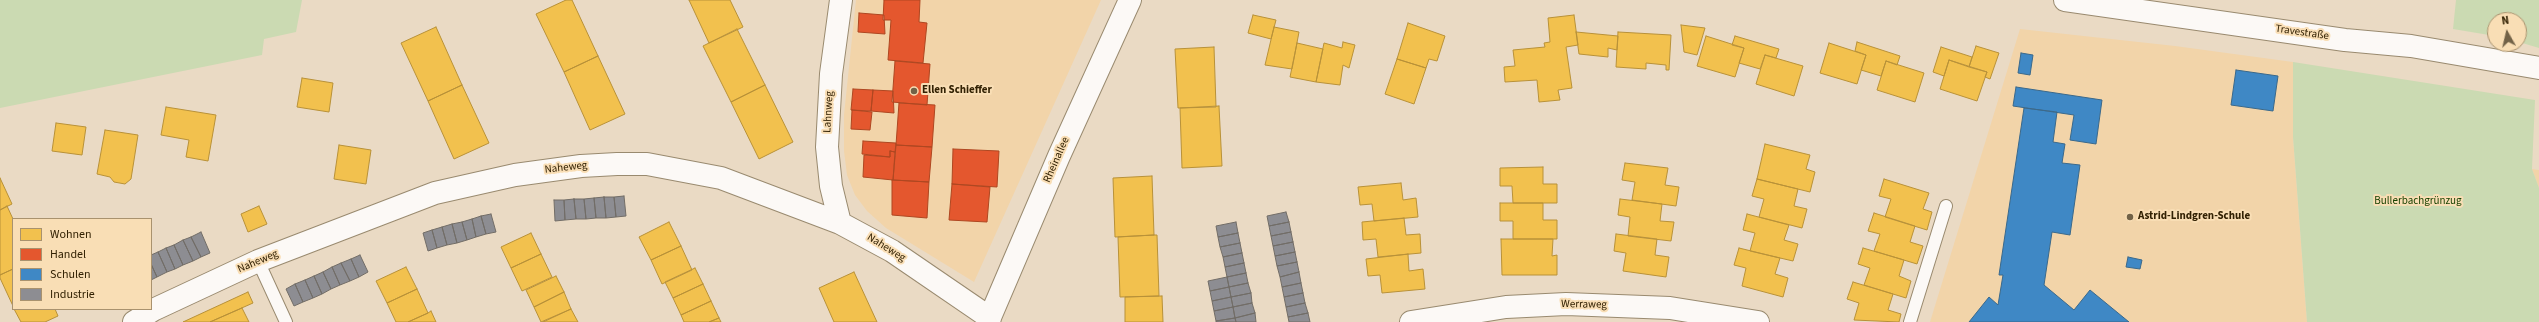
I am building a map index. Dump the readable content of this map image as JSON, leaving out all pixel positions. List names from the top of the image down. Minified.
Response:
{"streets":{"street":["Travestraße","Lahnweg","Rheinallee","Naheweg","Werraweg"]},"crossings":[["Lahnweg","Naheweg"],["Rheinallee","Naheweg"]],"parks":["Bullerbachgrünzug"],"places":["Ellen Schieffer","Astrid-Lindgren-Schule"],"legend":["Wohnen","Handel","Schulen","Industrie"],"north":"top"}
